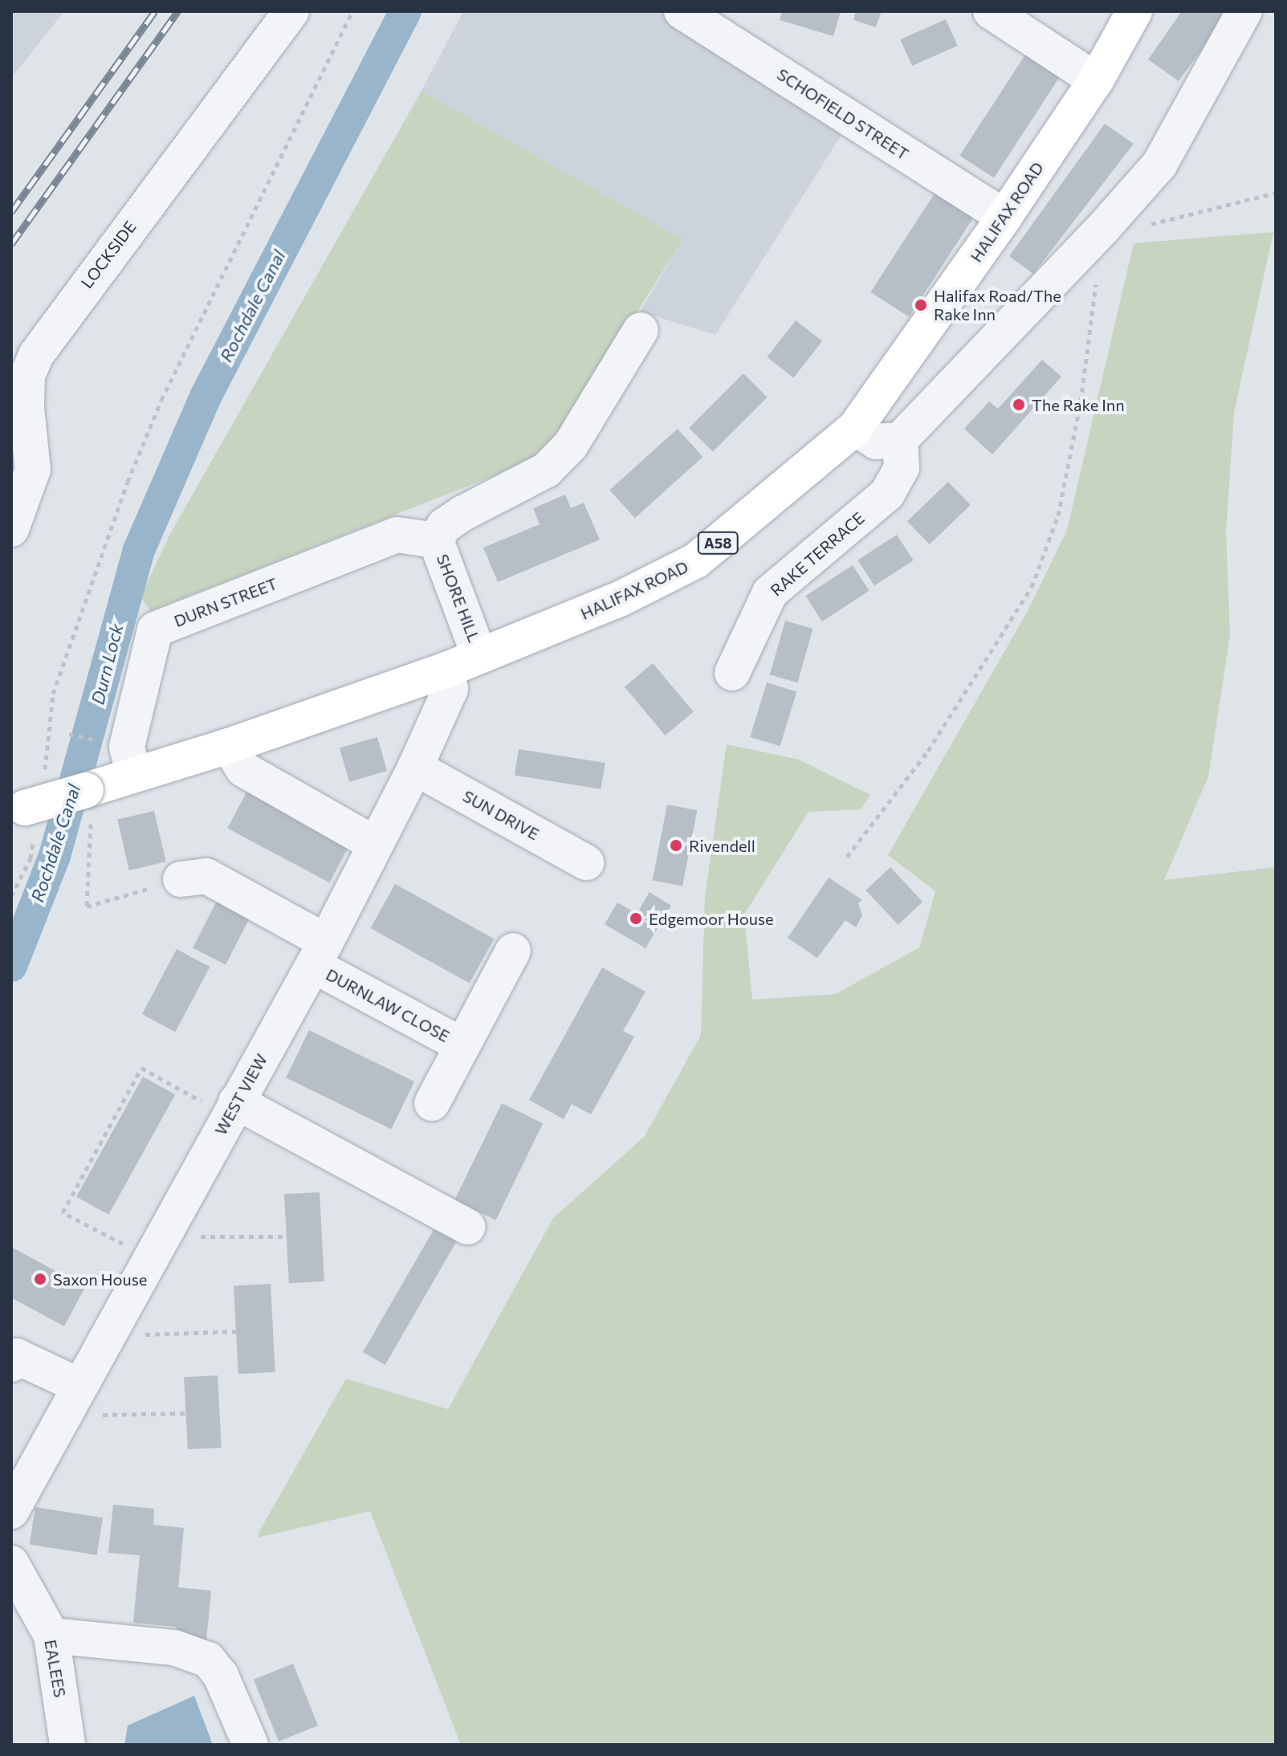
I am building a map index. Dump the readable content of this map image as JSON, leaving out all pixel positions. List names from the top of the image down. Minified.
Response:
{"streets":{"main road":["HALIFAX ROAD","A58"],"street":["SCHOFIELD STREET","LOCKSIDE","RAKE TERRACE","SHORE HILL","DURN STREET","SUN DRIVE","DURNLAW CLOSE","WEST VIEW","EALEES"]},"crossings":[["SCHOFIELD STREET","HALIFAX ROAD"],["HALIFAX ROAD","SHORE HILL"],["HALIFAX ROAD","DURN STREET"],["HALIFAX ROAD","WEST VIEW"],["SHORE HILL","DURN STREET"],["SUN DRIVE","WEST VIEW"],["DURNLAW CLOSE","WEST VIEW"]],"water":["Rochdale Canal","Durn Lock"],"places":["Halifax Road/The Rake Inn","The Rake Inn","Rivendell","Edgemoor House","Saxon House"]}
